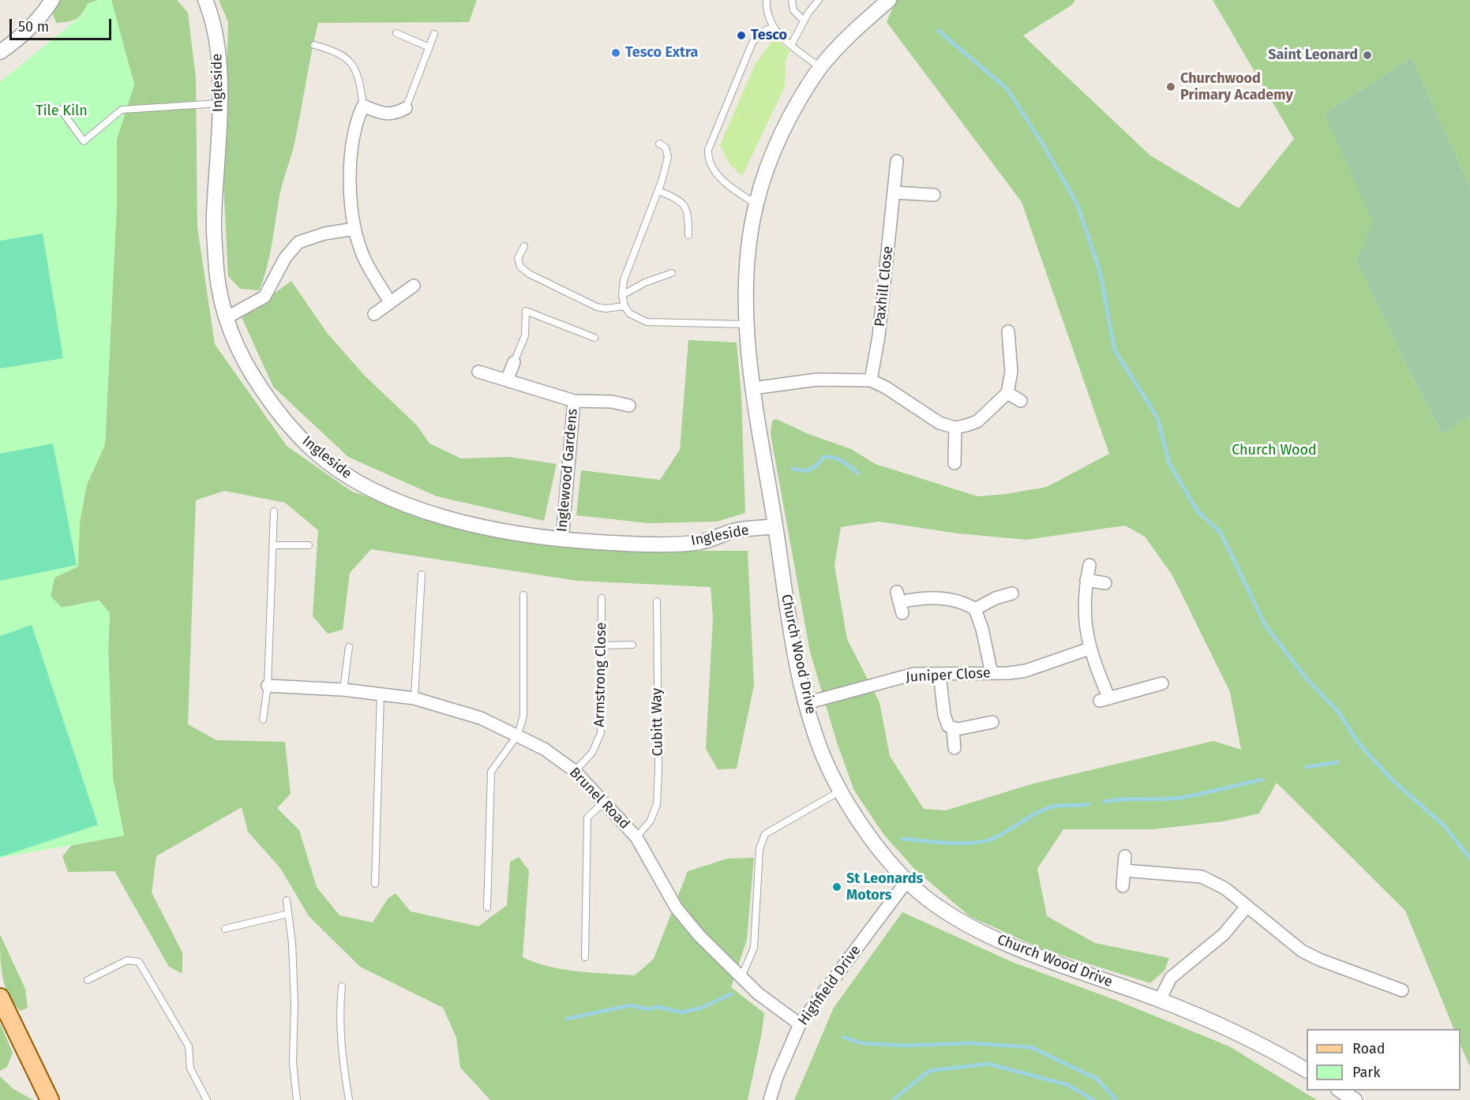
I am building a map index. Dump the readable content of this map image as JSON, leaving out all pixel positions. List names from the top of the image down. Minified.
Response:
{"streets":{"street":["Ingleside","Paxhill Close","Inglewood Gardens","Church Wood Drive","Juniper Close","Brunel Road","Highfield Drive"],"lane":["Armstrong Close","Cubitt Way"]},"crossings":[["Ingleside","Inglewood Gardens"],["Ingleside","Church Wood Drive"],["Church Wood Drive","Juniper Close"],["Church Wood Drive","Highfield Drive"],["Armstrong Close","Brunel Road"],["Cubitt Way","Brunel Road"],["Brunel Road","Highfield Drive"]],"parks":["Tile Kiln","Church Wood"],"places":["Tesco","Tesco Extra","Saint Leonard","Churchwood Primary Academy","St Leonards Motors"],"legend":["Road","Park"],"scale_bar":"50 m"}
